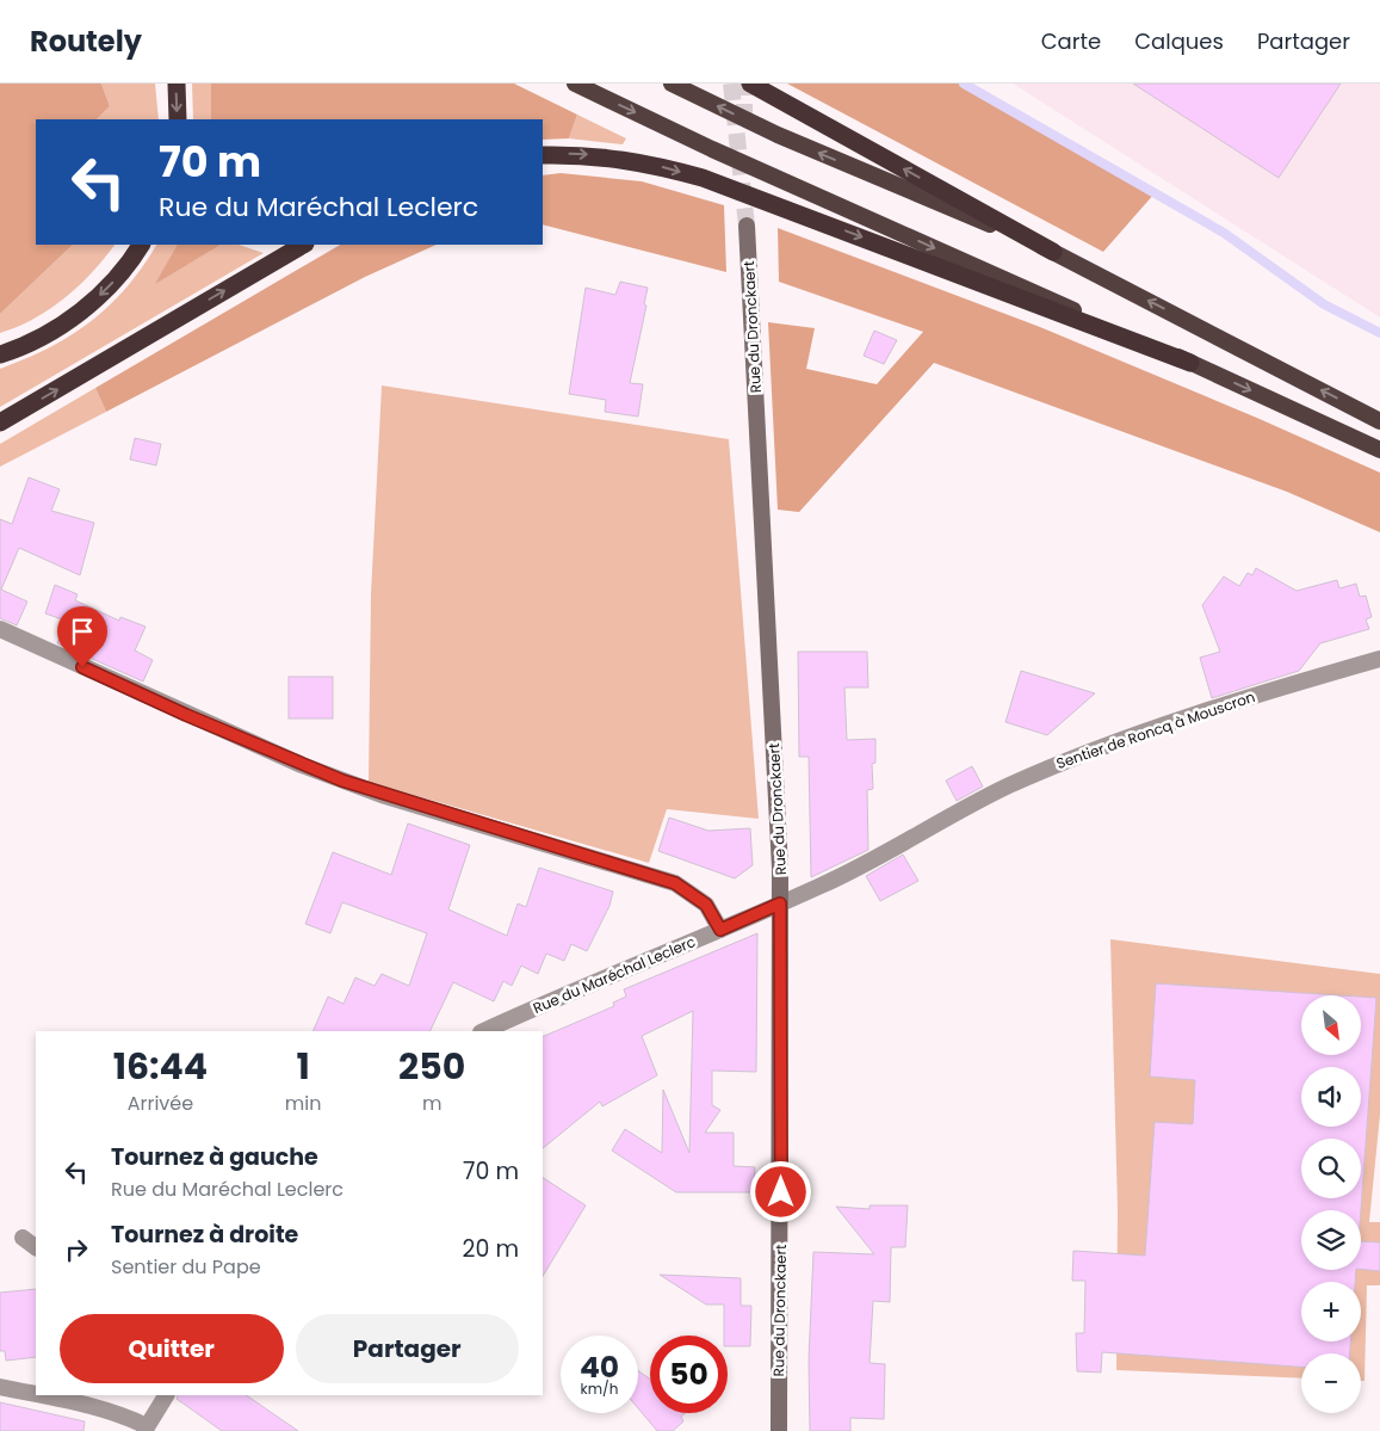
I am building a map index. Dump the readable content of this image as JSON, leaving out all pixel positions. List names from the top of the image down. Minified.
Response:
{"streets":{"main road":["Rue du Dronckaert"],"street":["Sentier de Roncq à Mouscron","Rue du Maréchal Leclerc"]},"crossings":[["Rue du Dronckaert","Sentier de Roncq à Mouscron"],["Rue du Dronckaert","Rue du Maréchal Leclerc"],["Sentier de Roncq à Mouscron","Rue du Maréchal Leclerc"]],"north":"bottom right","page":{"header":"Routely","nav":["Carte","Calques","Partager"],"turn":["70 m","Rue du Maréchal Leclerc"],"map_buttons":["+","−"],"eta":["16:44","Arrivée","1","min","250","m"],"list":[{"name":"Tournez à gauche","note":"Rue du Maréchal Leclerc","value":"70 m"},{"name":"Tournez à droite","note":"Sentier du Pape","value":"20 m"}],"buttons":["Quitter","Partager"],"speed":"40 km/h","limit":"50"}}
